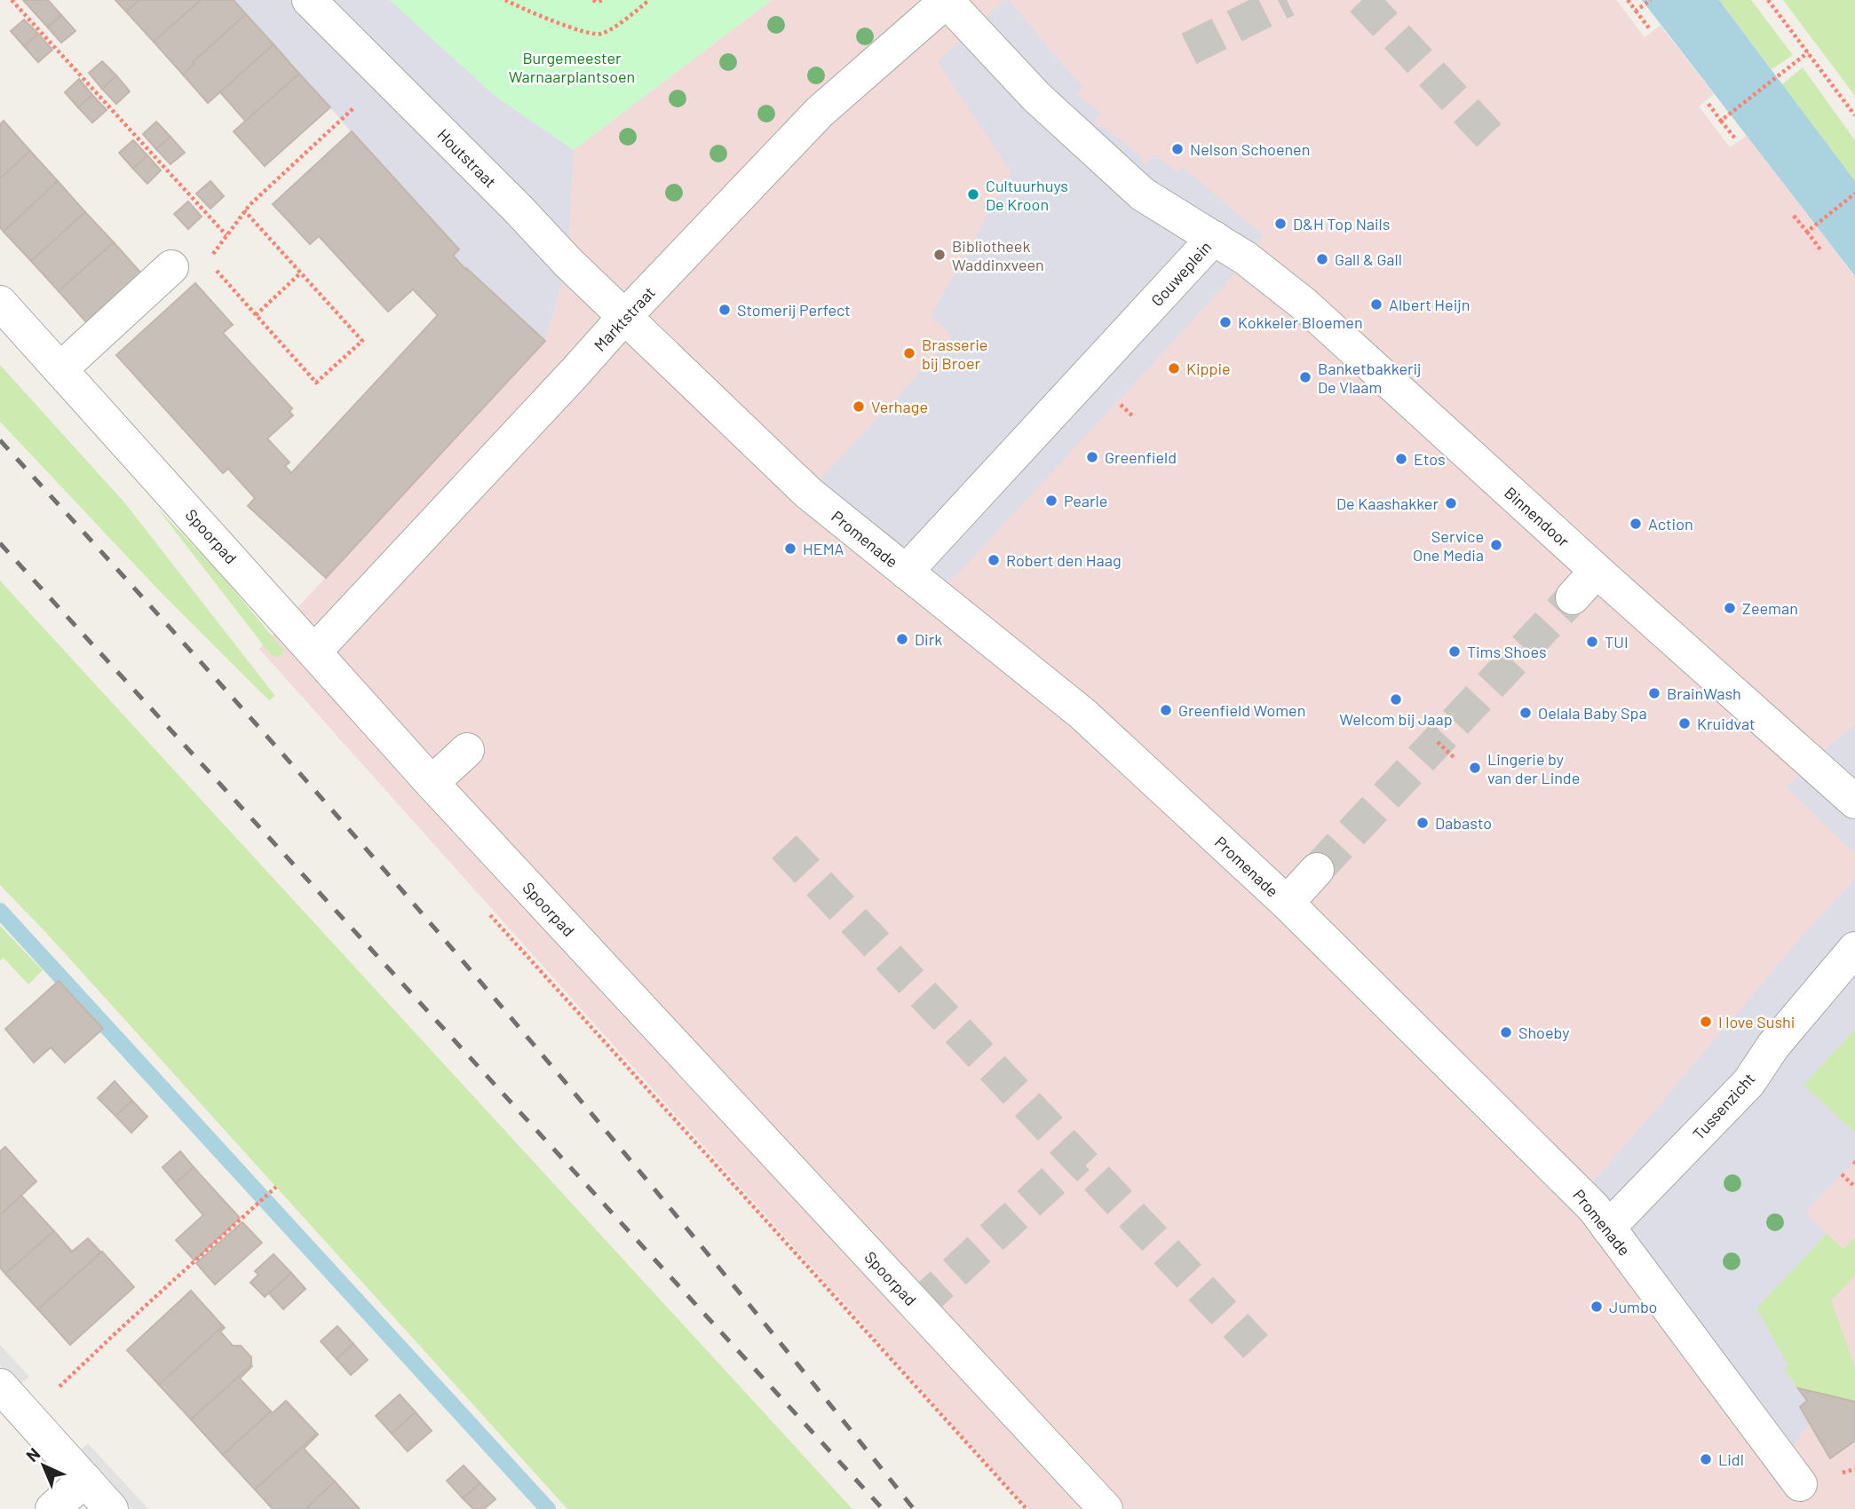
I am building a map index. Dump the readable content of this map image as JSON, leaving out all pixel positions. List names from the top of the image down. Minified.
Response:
{"streets":{"street":["Houtstraat","Gouweplein","Marktstraat","Binnendoor","Spoorpad","Promenade","Tussenzicht"]},"crossings":[["Houtstraat","Marktstraat"],["Houtstraat","Promenade"],["Gouweplein","Marktstraat"],["Gouweplein","Binnendoor"],["Gouweplein","Promenade"],["Marktstraat","Spoorpad"],["Marktstraat","Promenade"],["Promenade","Tussenzicht"]],"parks":["Burgemeester Warnaarplantsoen"],"places":["Nelson Schoenen","Cultuurhuys De Kroon","D&H Top Nails","Bibliotheek Waddinxveen","Gall & Gall","Albert Heijn","Stomerij Perfect","Kokkeler Bloemen","Brasserie bij Broer","Kippie","Banketbakkerij De Vlaam","Verhage","Greenfield","Etos","Pearle","De Kaashakker","Action","Service One Media","HEMA","Robert den Haag","Zeeman","Dirk","TUI","Tims Shoes","BrainWash","Welcom bij Jaap","Greenfield Women","Oelala Baby Spa","Kruidvat","Lingerie by van der Linde","Dabasto","I love Sushi","Shoeby","Jumbo","Lidl"],"north":"top left"}
